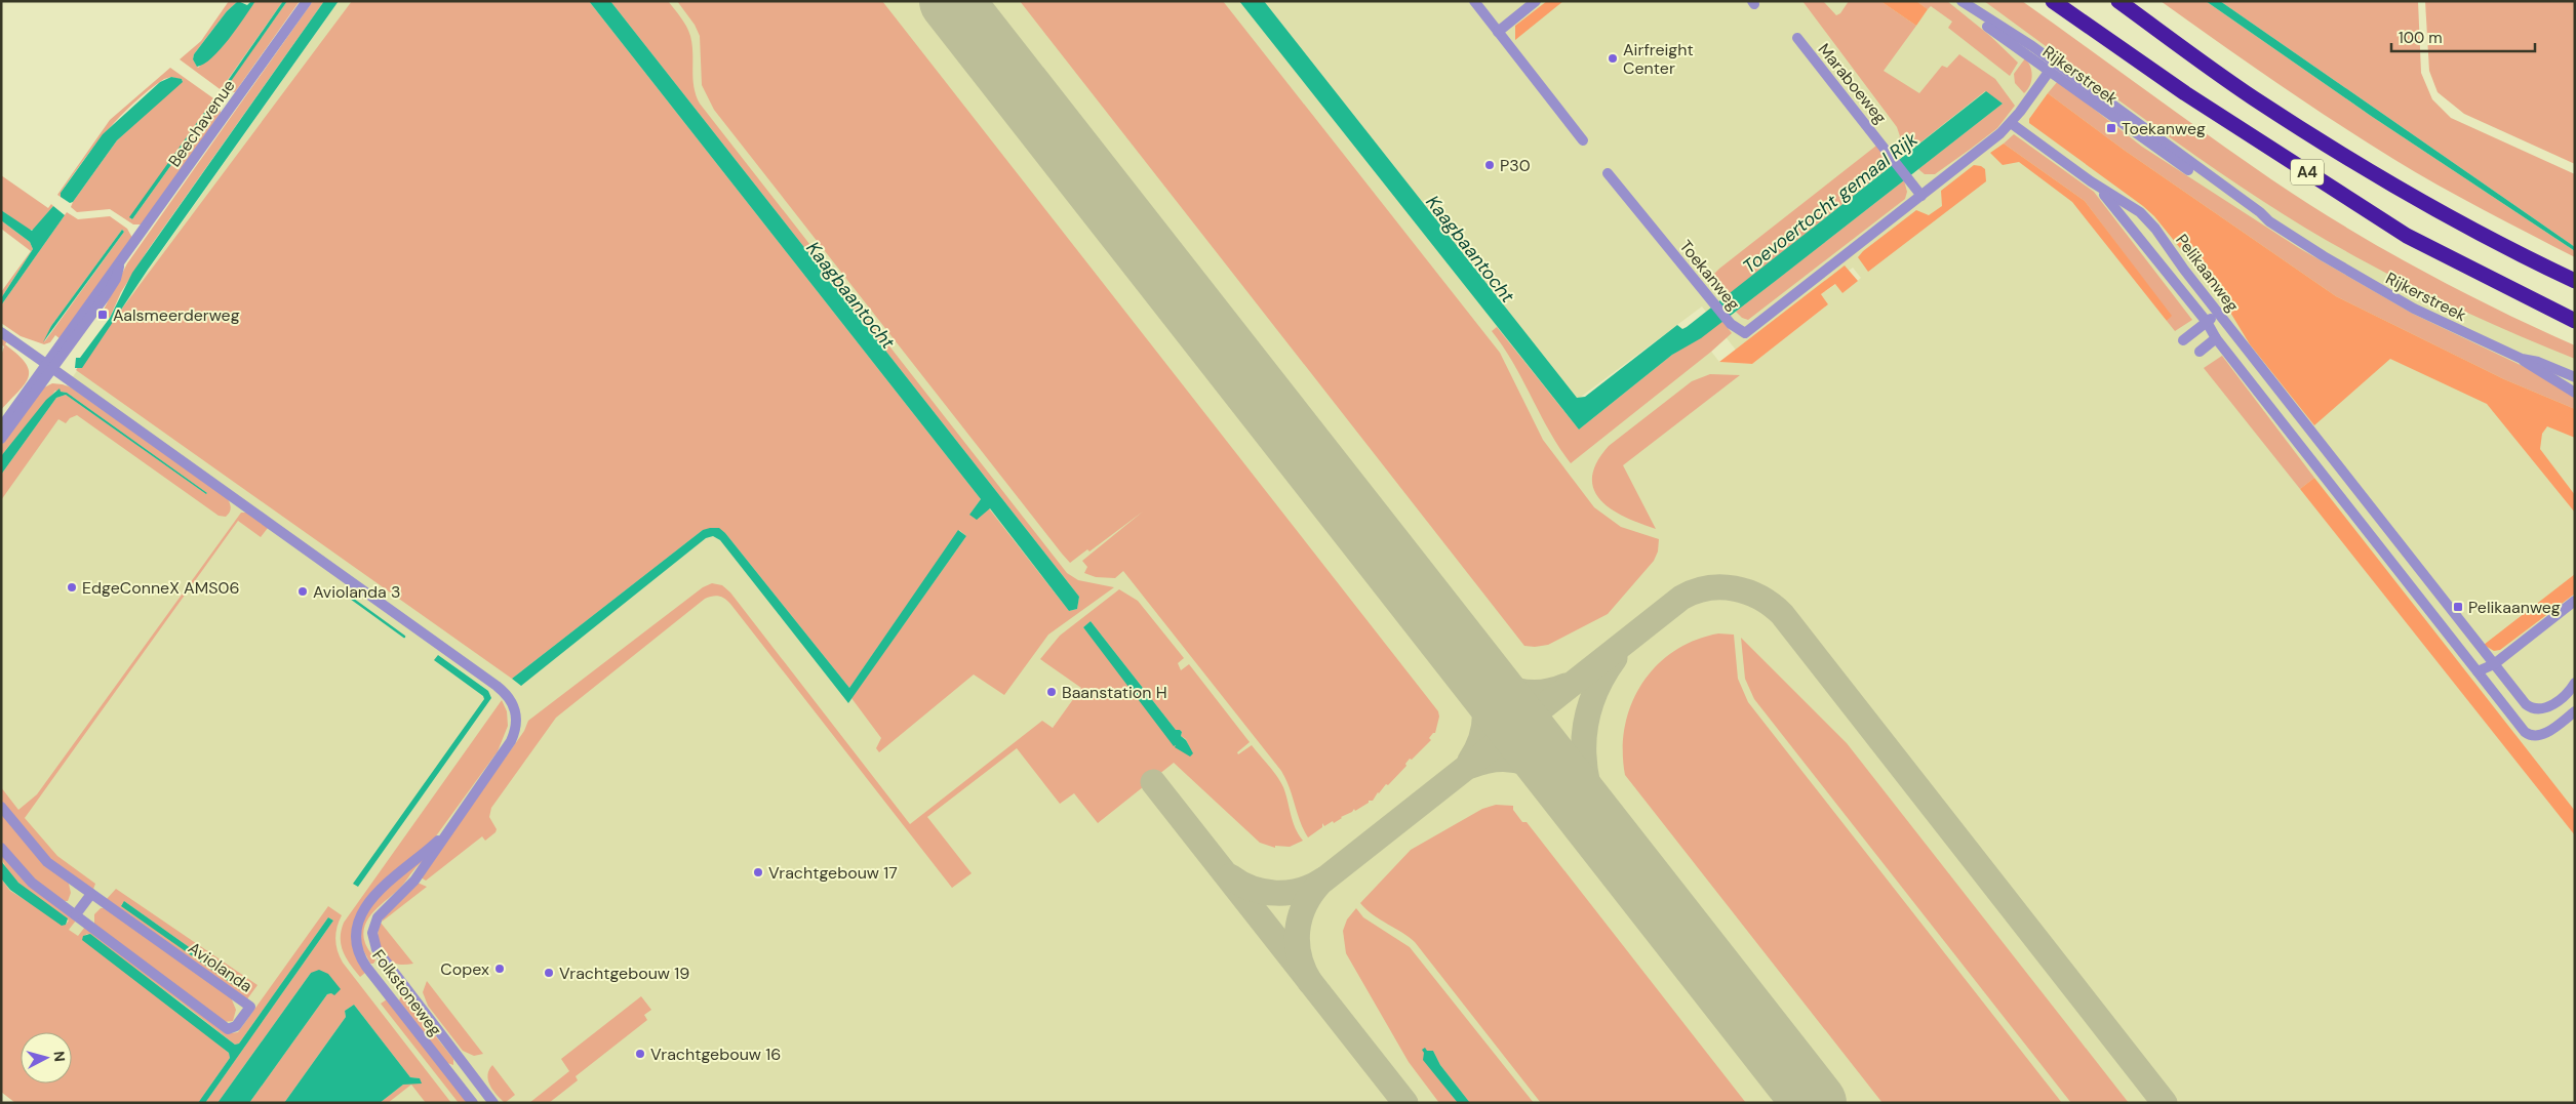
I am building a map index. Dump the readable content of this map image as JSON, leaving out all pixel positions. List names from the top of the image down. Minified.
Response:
{"streets":{"highway":["A4"],"street":["Rijkerstreek","Maraboeweg","Beechavenue","Pelikaanweg","Toekanweg","Aviolanda","Folkstoneweg"]},"crossings":[["Rijkerstreek","Toekanweg"],["Maraboeweg","Toekanweg"],["Beechavenue","Folkstoneweg"],["Pelikaanweg","Toekanweg"]],"water":["Toevoertocht gemaal Rijk","Kaagbaantocht"],"places":{"other":["Airfreight Center","P30","EdgeConneX AMS06","Aviolanda 3","Baanstation H","Vrachtgebouw 17","Copex","Vrachtgebouw 19","Vrachtgebouw 16"],"transit":["Toekanweg","Aalsmeerderweg","Pelikaanweg"]},"scale_bar":"100 m","north":"right"}
